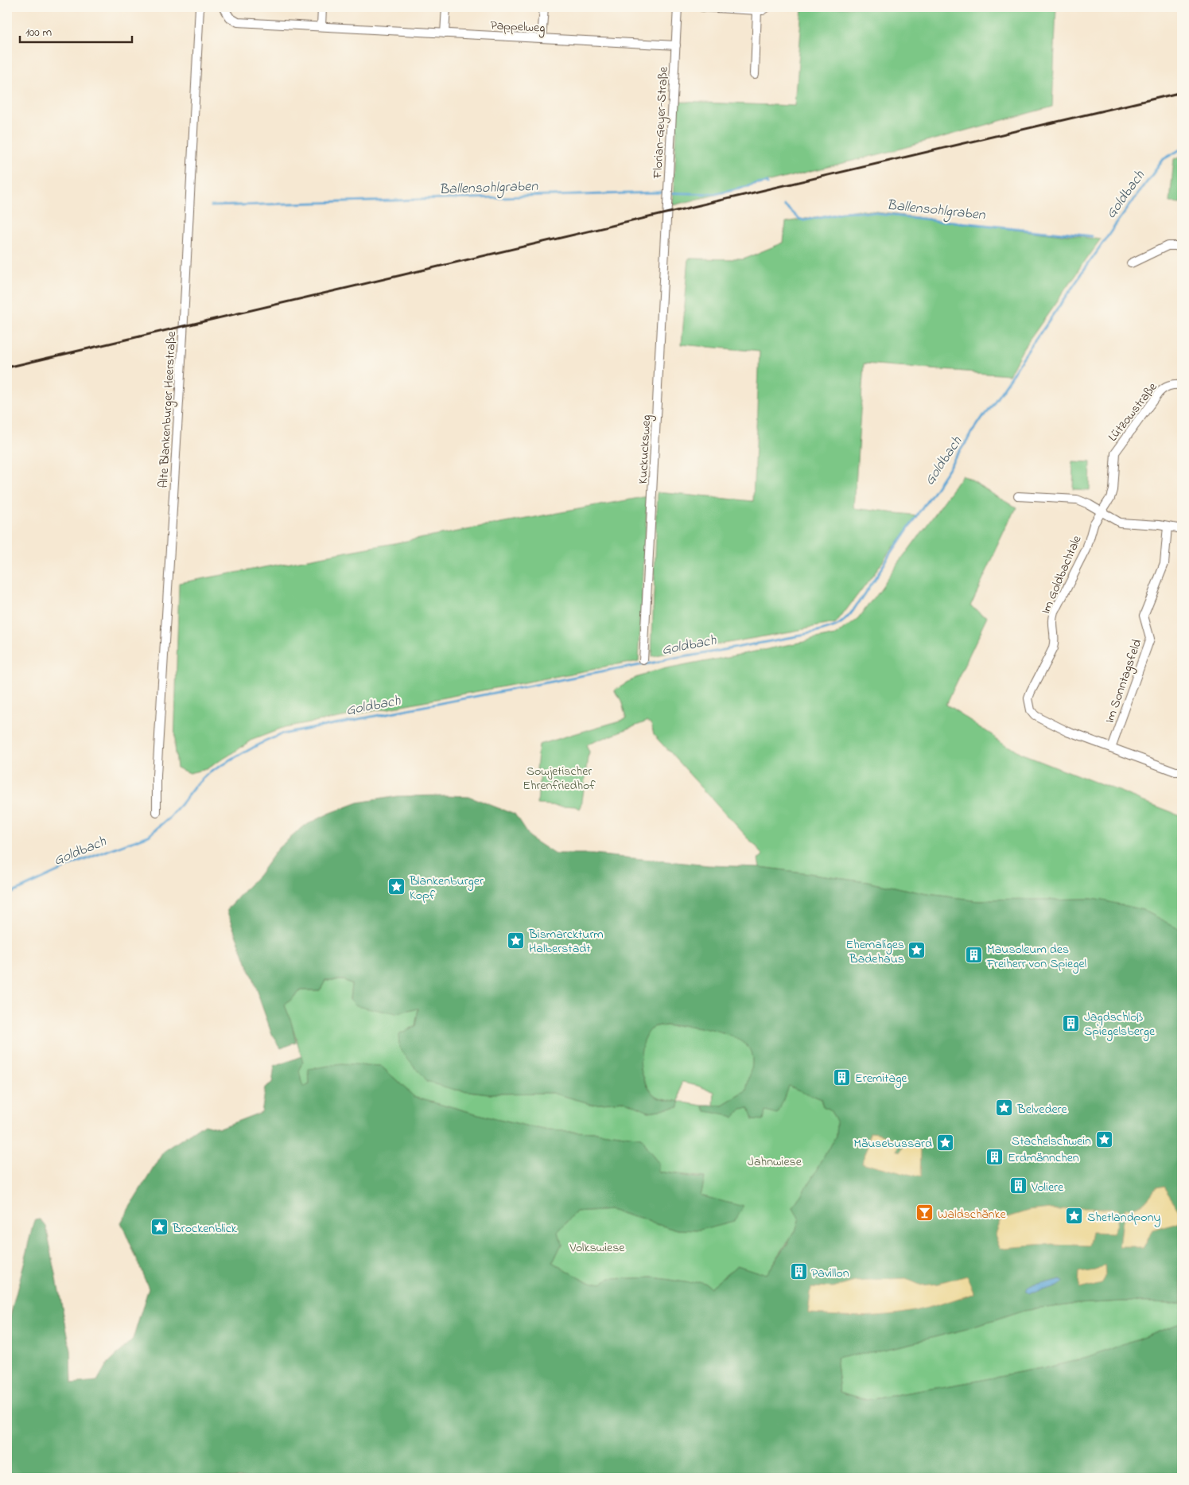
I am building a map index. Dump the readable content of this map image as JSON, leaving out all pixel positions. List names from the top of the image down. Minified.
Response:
{"streets":{"street":["Pappelweg","Florian-Geyer-Straße","Alte Blankenburger Heerstraße","Lützowstraße","Kuckucksweg","Im Goldbachtale","Im Sonntagsfeld"]},"crossings":[["Pappelweg","Florian-Geyer-Straße"],["Florian-Geyer-Straße","Kuckucksweg"],["Lützowstraße","Im Goldbachtale"],["Im Goldbachtale","Im Sonntagsfeld"]],"water":["Ballensohlgraben","Goldbach"],"parks":["Sowjetischer Ehrenfriedhof","Jahnwiese","Volkswiese"],"places":{"place":["Blankenburger Kopf","Bismarckturm Halberstadt","Ehemaliges Badehaus","Belvedere","Stachelschwein","Mäusebussard","Shetlandpony","Brockenblick"],"building":["Mausoleum des Freiherr von Spiegel","Jagdschloß Spiegelsberge","Eremitage","Erdmännchen","Voliere","Pavillon"],"bar":["Waldschänke"]},"scale_bar":"100 m"}
